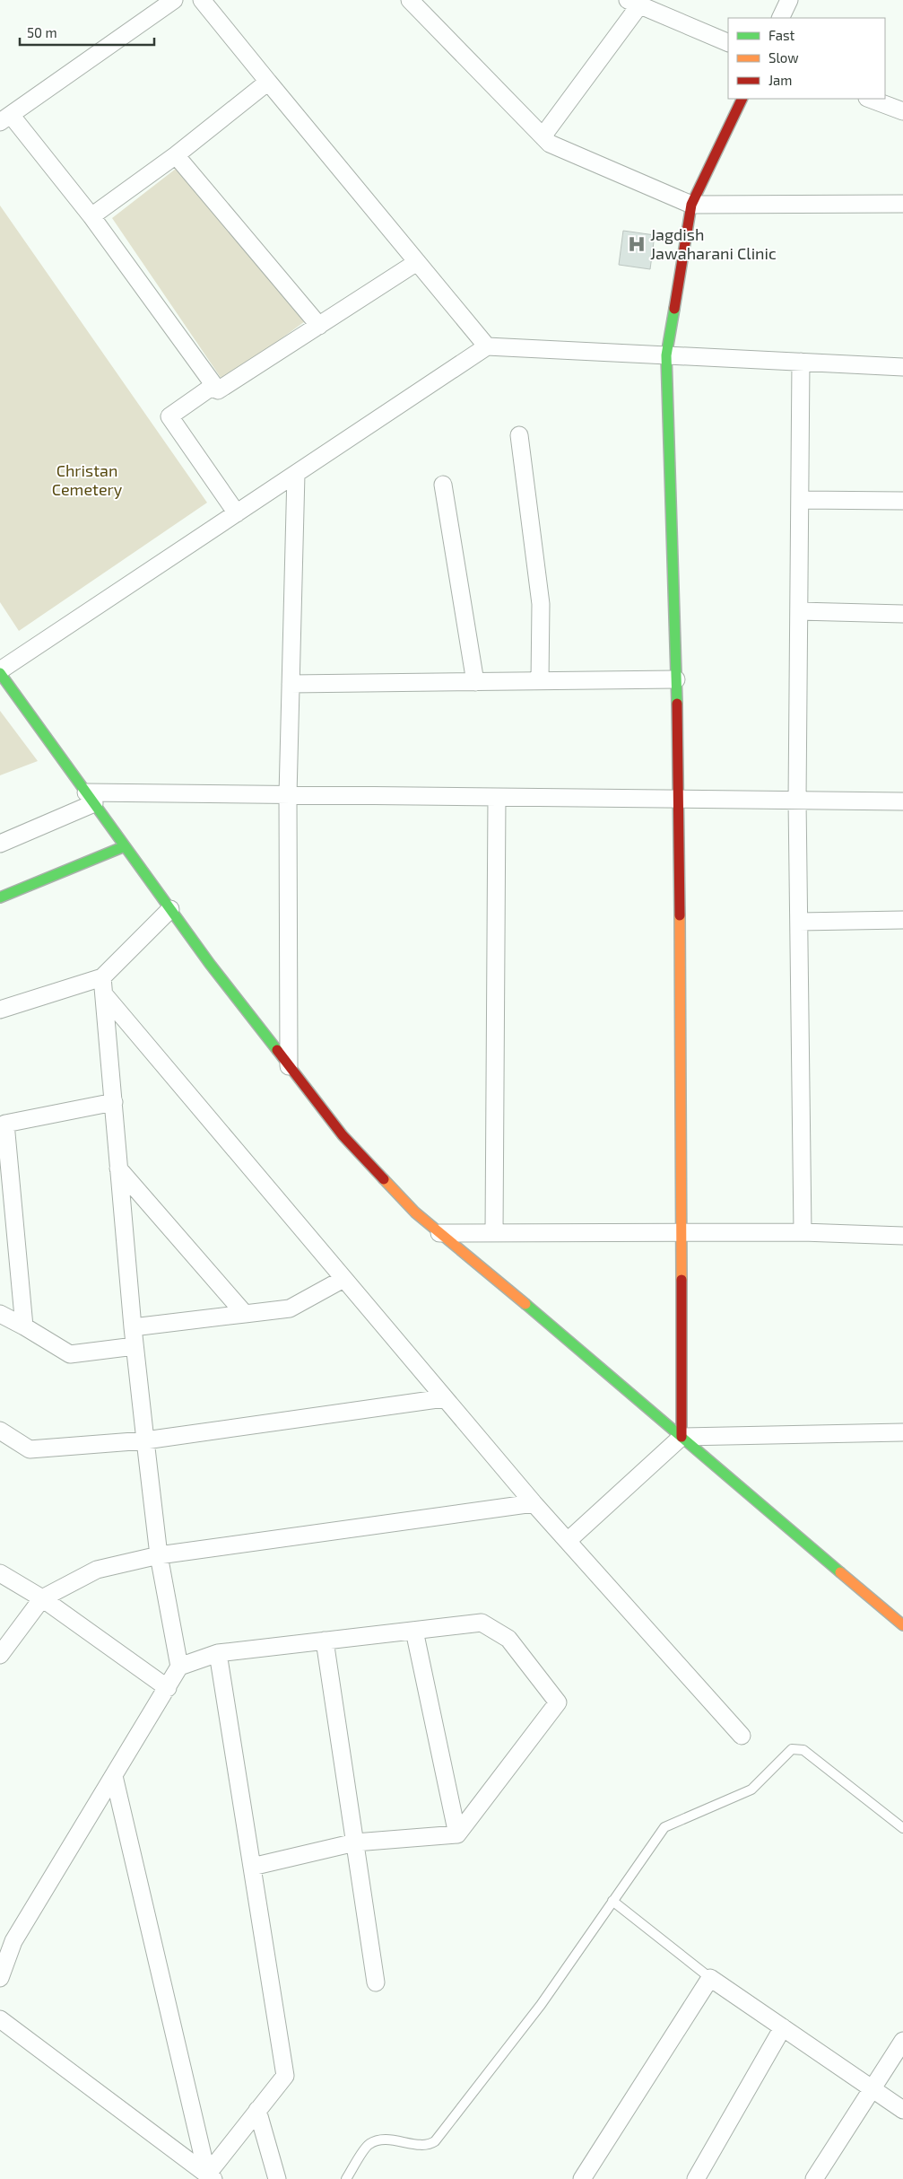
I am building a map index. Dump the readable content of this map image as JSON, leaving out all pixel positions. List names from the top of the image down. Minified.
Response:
{"parks":["Christan Cemetery"],"places":{"hospital":["Jagdish Jawaharani Clinic"]},"legend":["Fast","Slow","Jam"],"scale_bar":"50 m"}
